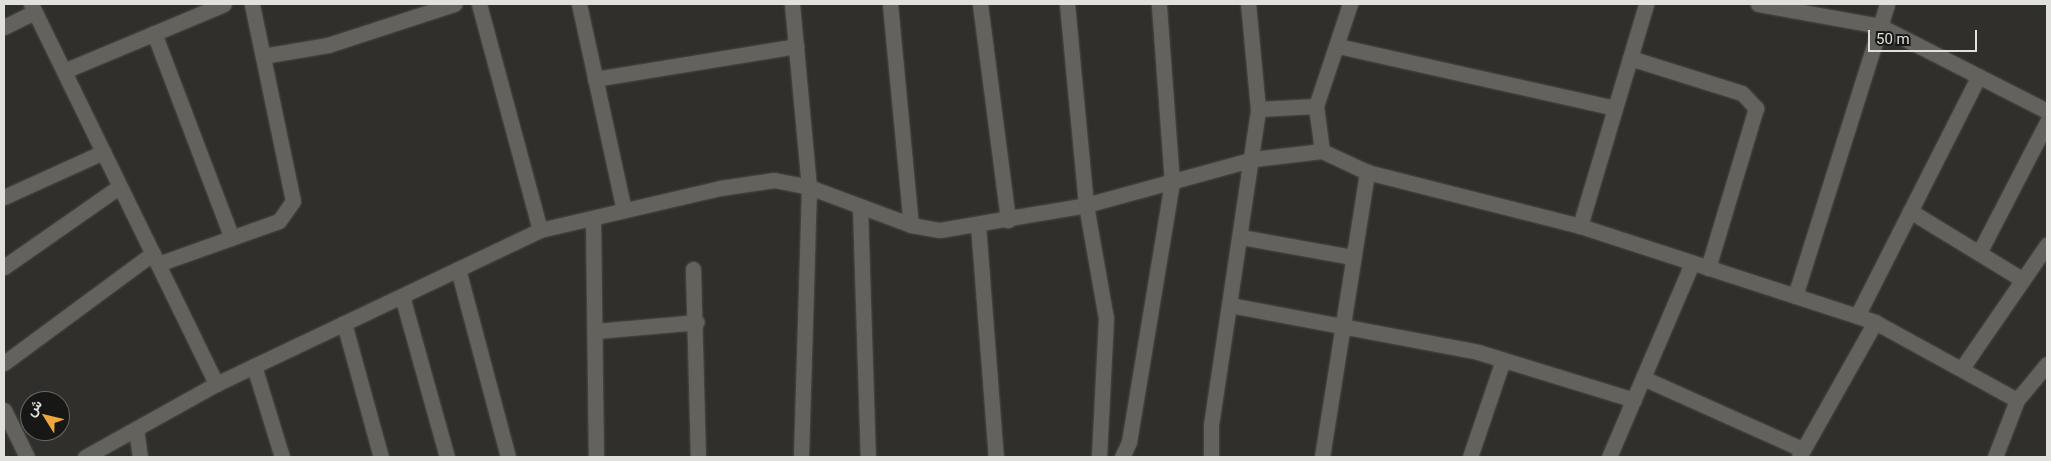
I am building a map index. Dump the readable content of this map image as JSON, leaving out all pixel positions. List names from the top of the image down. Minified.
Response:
{"scale_bar":"50 m","north":"top left"}
